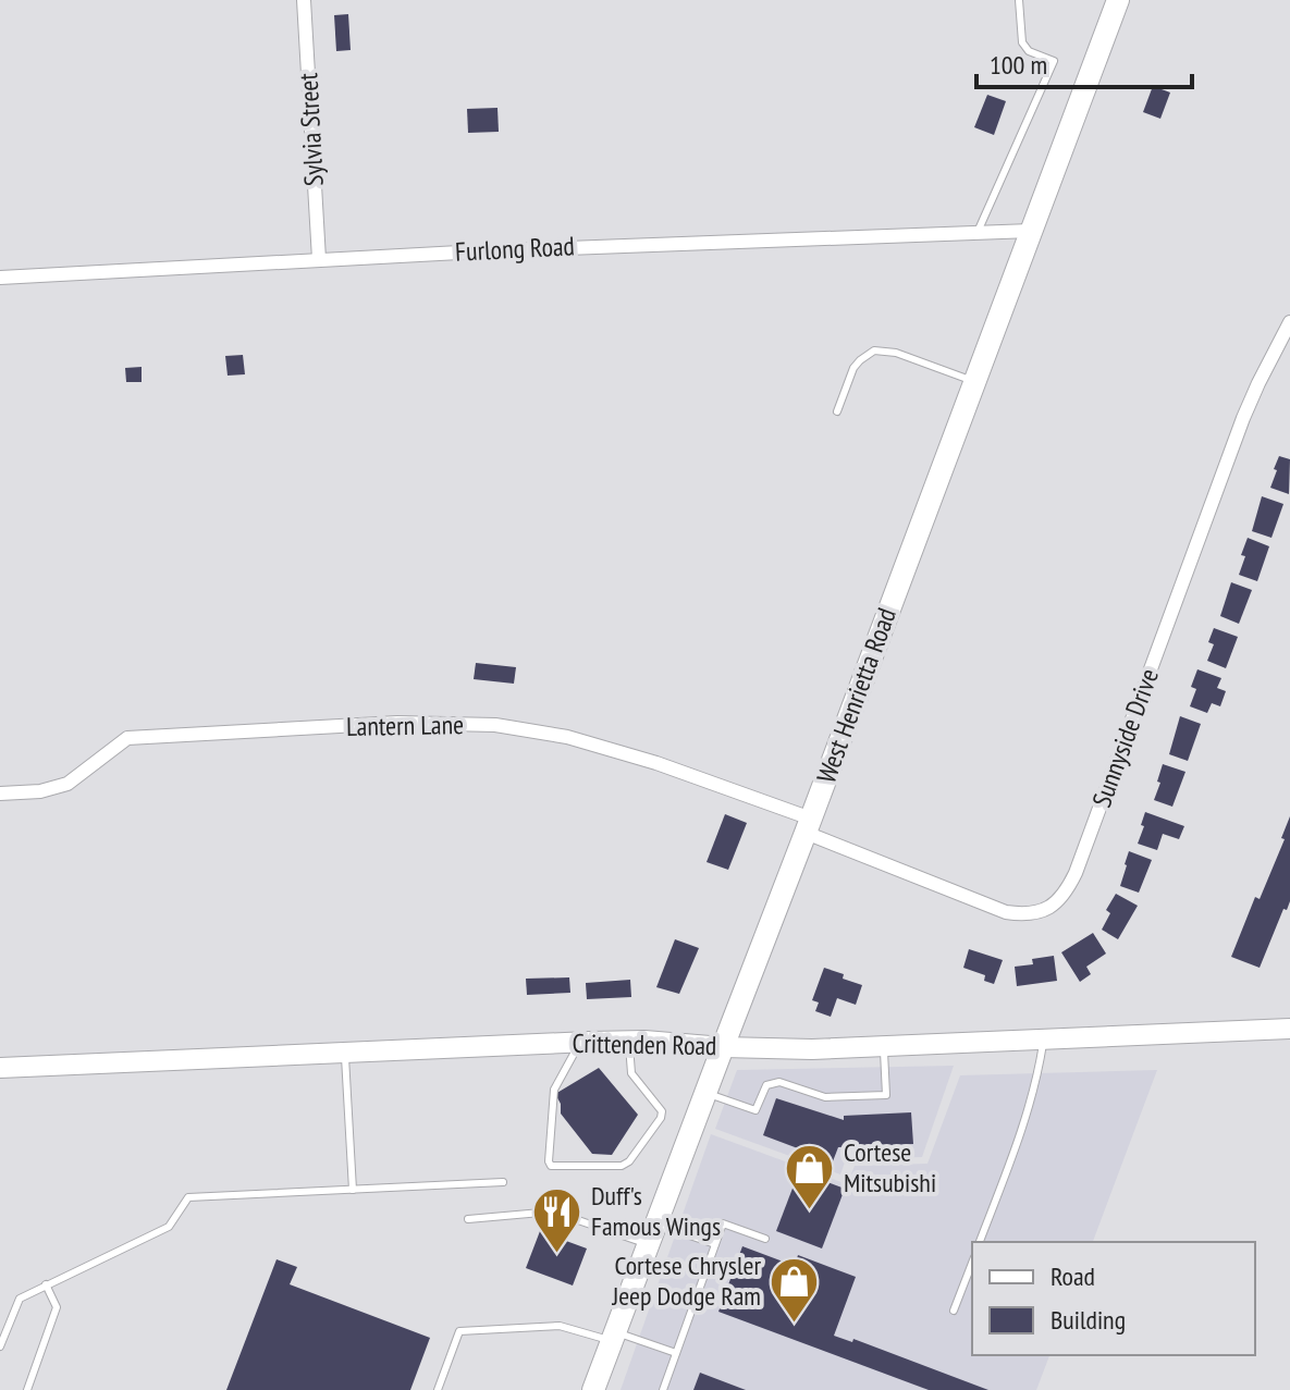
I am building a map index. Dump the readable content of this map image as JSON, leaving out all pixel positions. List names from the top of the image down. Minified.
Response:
{"streets":{"main road":["West Henrietta Road"],"street":["Sylvia Street","Furlong Road","Lantern Lane","Sunnyside Drive","Crittenden Road"]},"crossings":[["Sylvia Street","Furlong Road"],["Furlong Road","West Henrietta Road"],["West Henrietta Road","Lantern Lane"],["West Henrietta Road","Sunnyside Drive"],["West Henrietta Road","Crittenden Road"],["Lantern Lane","Sunnyside Drive"]],"places":{"shop":["Cortese Mitsubishi","Cortese Chrysler Jeep Dodge Ram"],"restaurant":["Duff's Famous Wings"]},"legend":["Road","Building"],"scale_bar":"100 m"}
